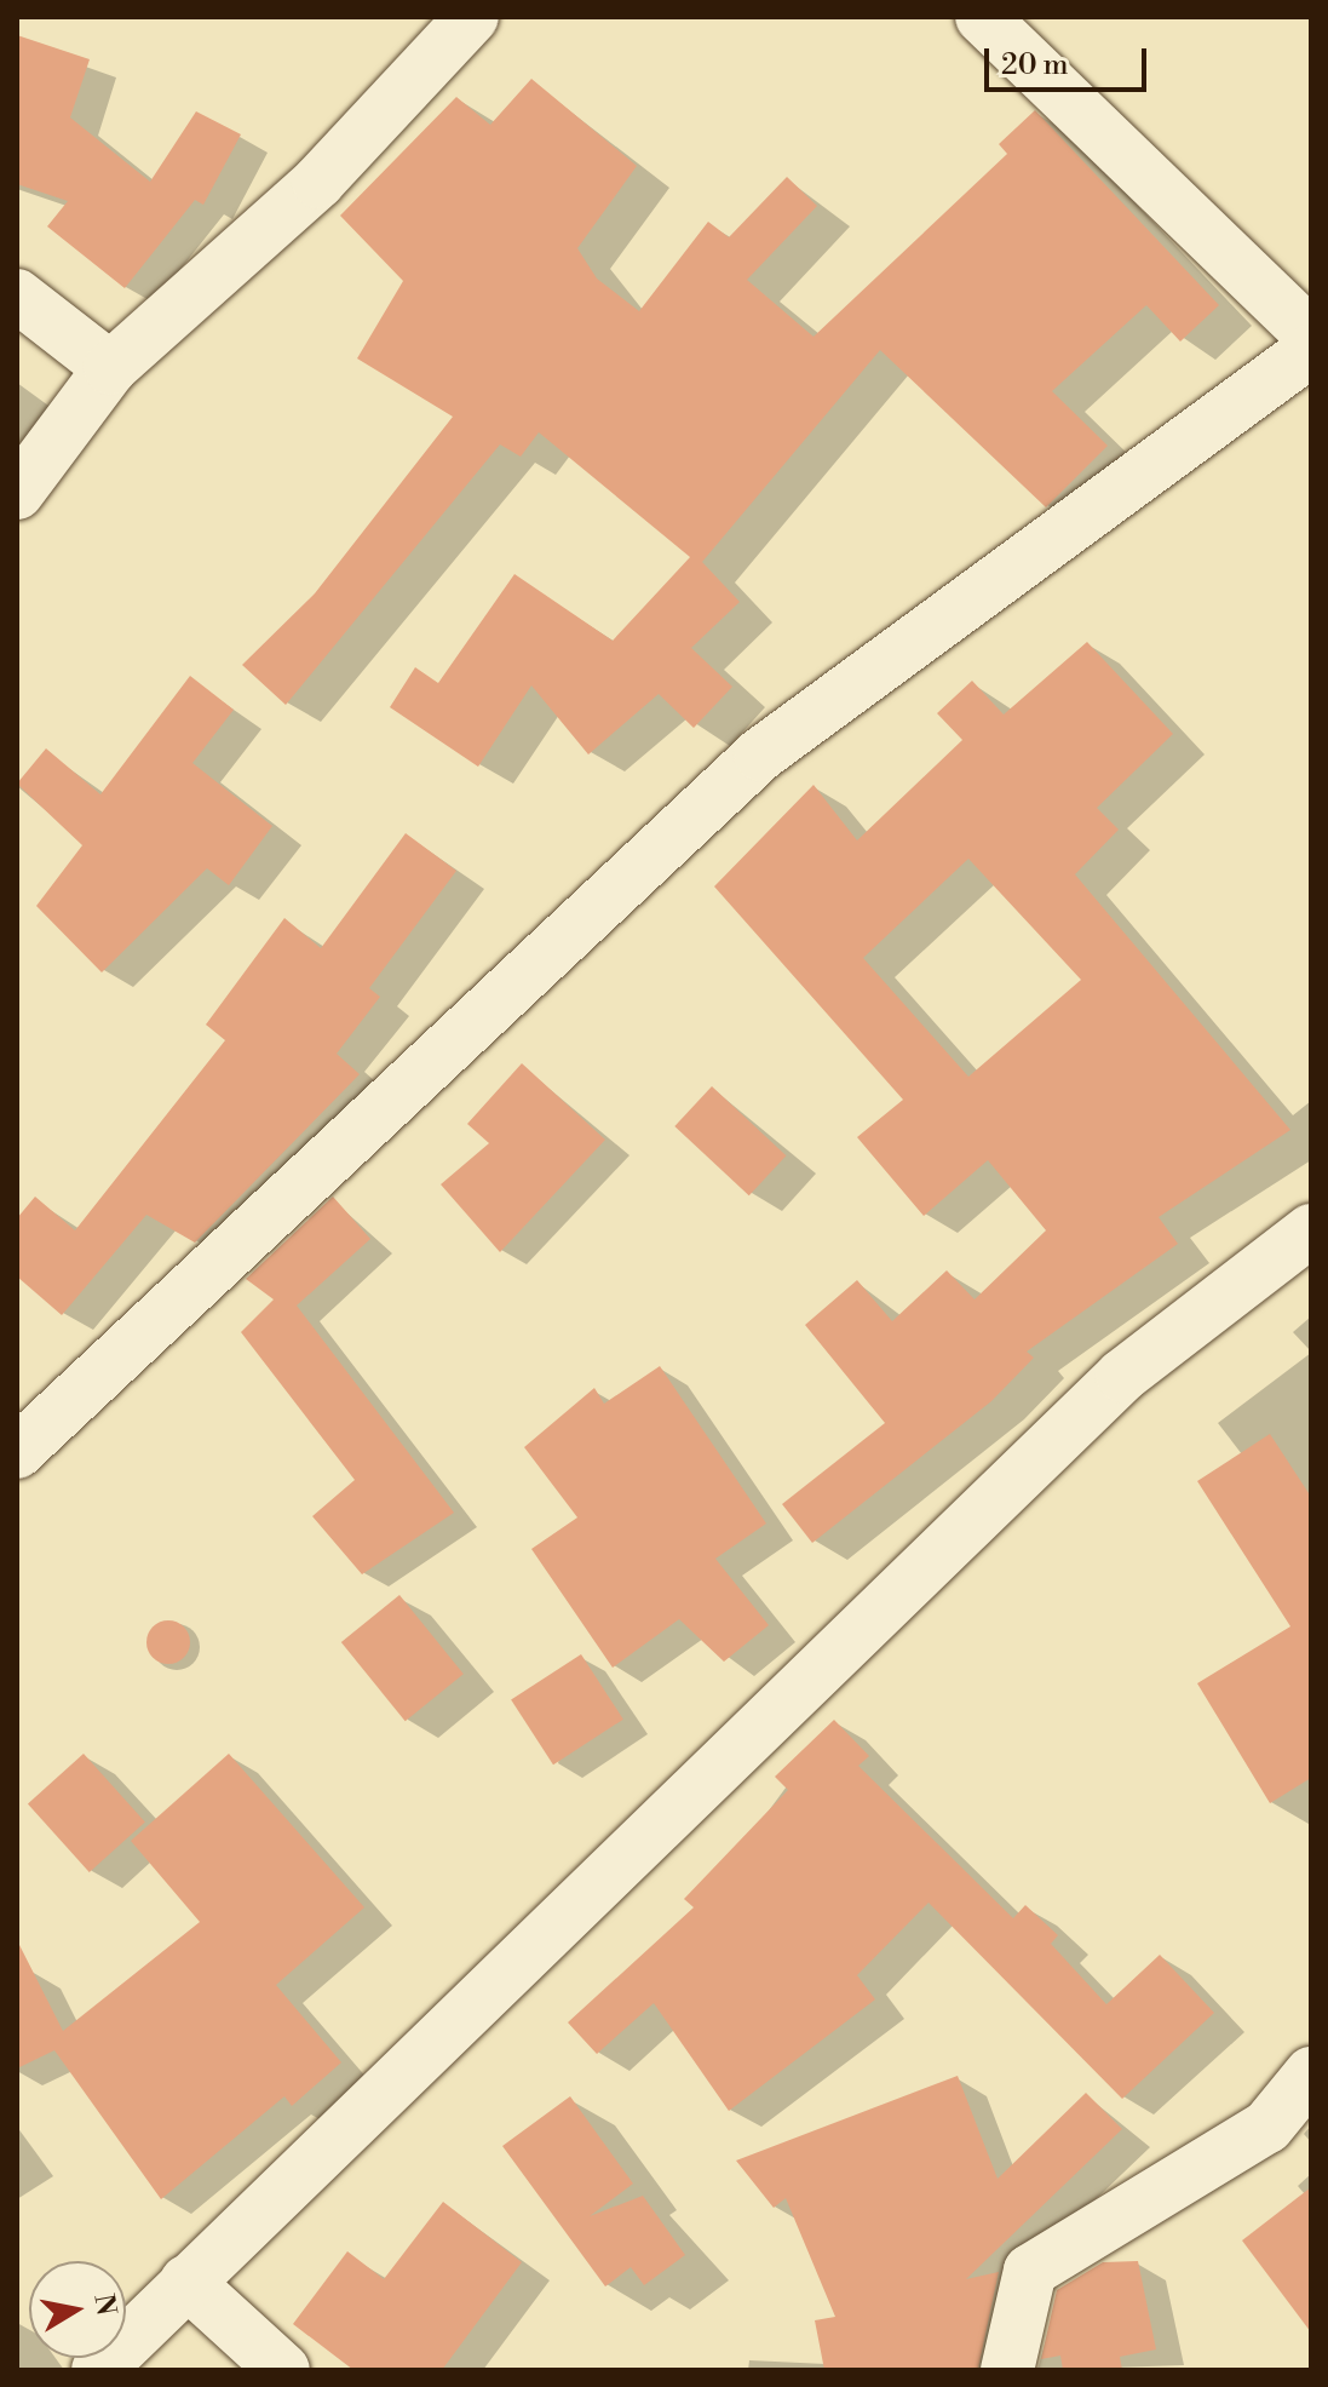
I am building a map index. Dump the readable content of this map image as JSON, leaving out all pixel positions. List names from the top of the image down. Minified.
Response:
{"scale_bar":"20 m","north":"right"}
